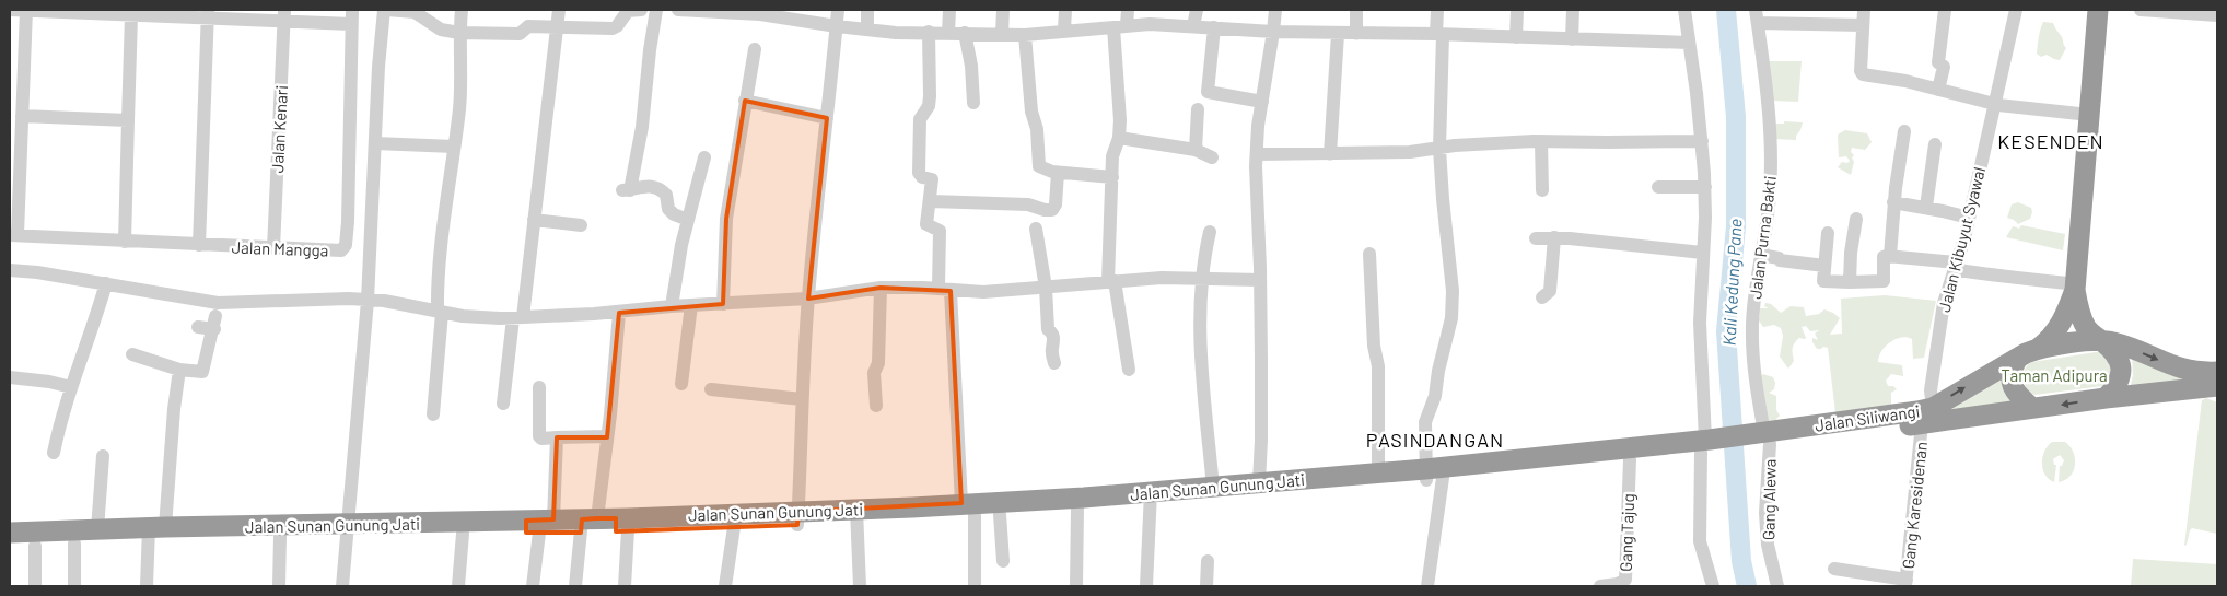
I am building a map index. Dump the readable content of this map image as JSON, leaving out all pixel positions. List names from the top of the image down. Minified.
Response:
{"streets":{"highway":["Jalan Siliwangi","Jalan Sunan Gunung Jati"],"street":["Jalan Kenari","Jalan Purna Bakti","Jalan Kibuyut Syawal","Jalan Mangga","Gang Alewa","Gang Karesidenan","Gang Tajug"]},"crossings":[["Jalan Kenari","Jalan Mangga"],["Jalan Purna Bakti","Jalan Siliwangi"],["Jalan Purna Bakti","Gang Alewa"],["Jalan Kibuyut Syawal","Jalan Siliwangi"],["Jalan Kibuyut Syawal","Gang Karesidenan"],["Jalan Siliwangi","Gang Alewa"],["Jalan Siliwangi","Gang Karesidenan"]],"districts":["KESENDEN","PASINDANGAN"],"water":["Kali Kedung Pane"],"parks":["Taman Adipura"]}
